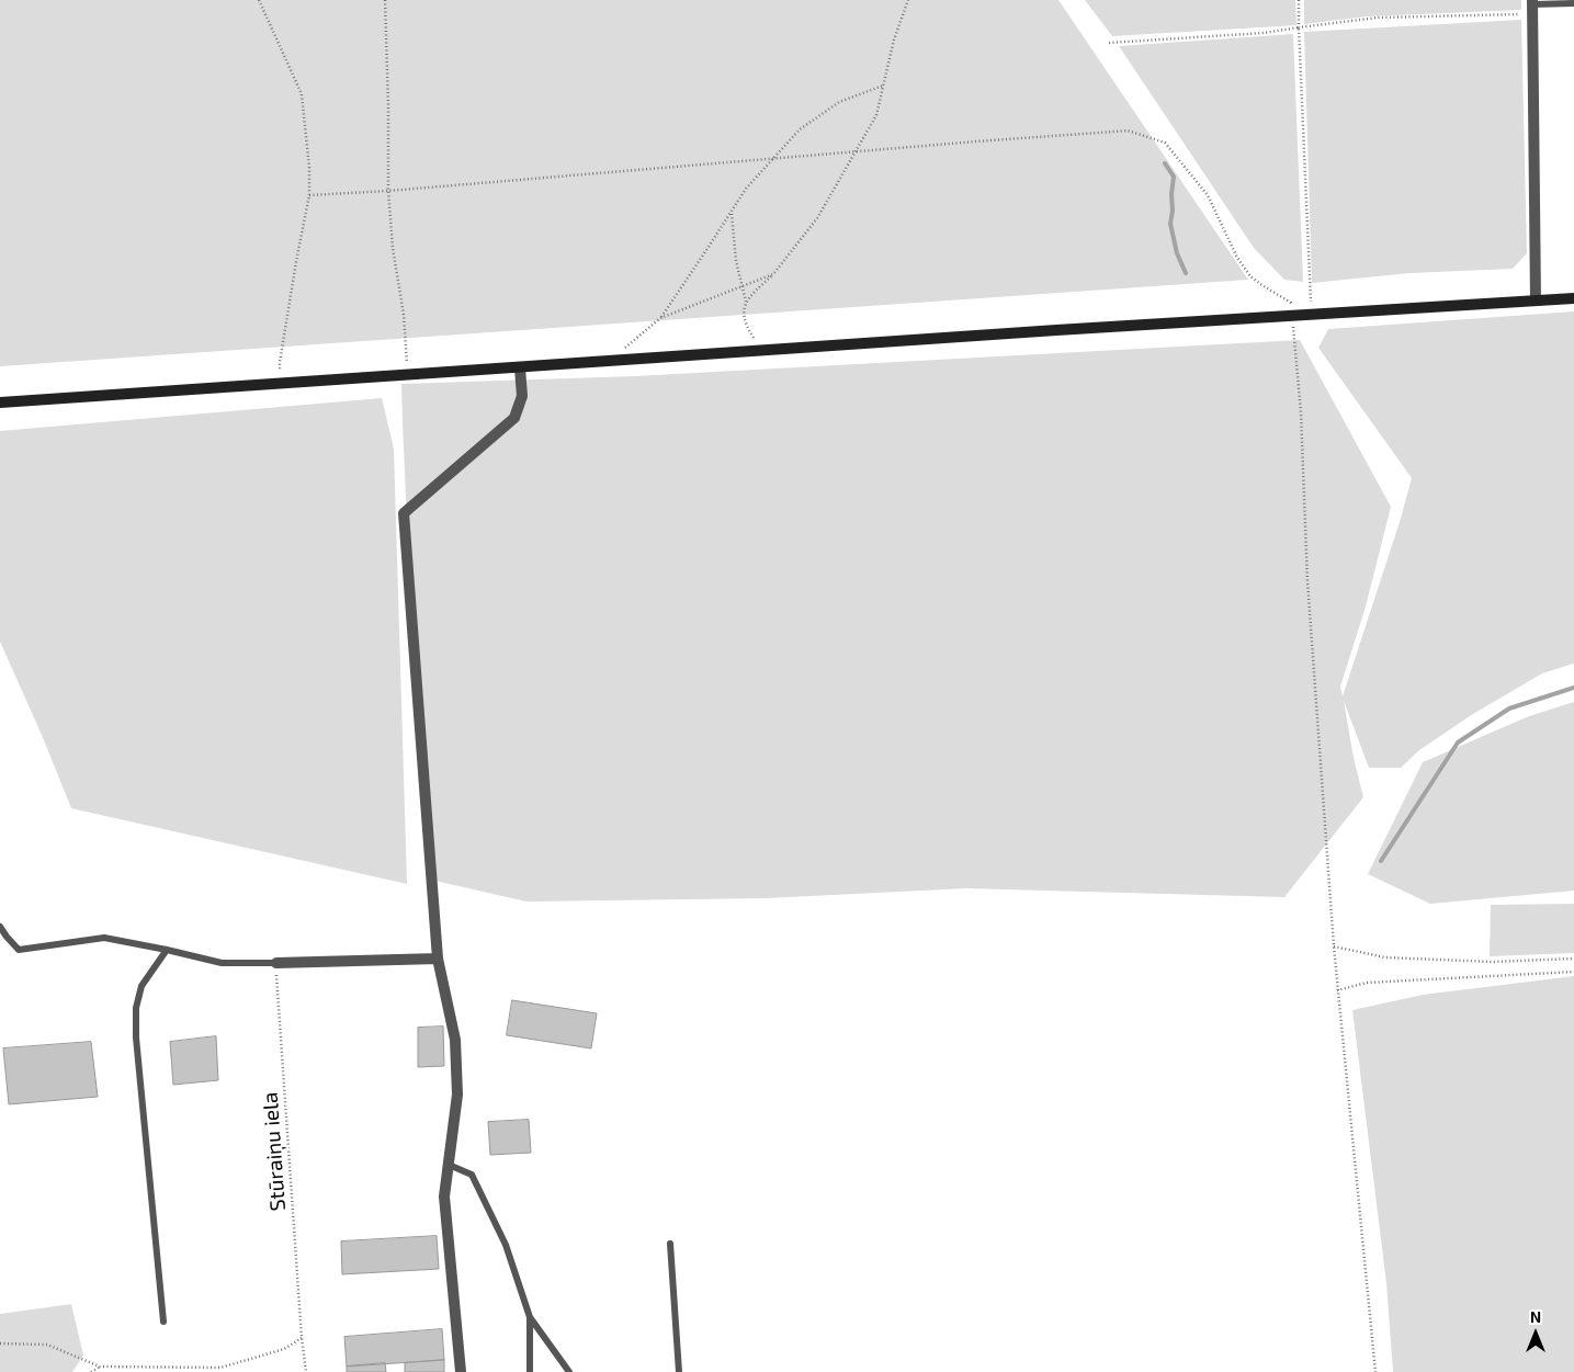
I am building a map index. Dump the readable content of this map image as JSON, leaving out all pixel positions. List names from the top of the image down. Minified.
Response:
{"streets":{"path":["Stūraiņu iela"]},"north":"top"}
